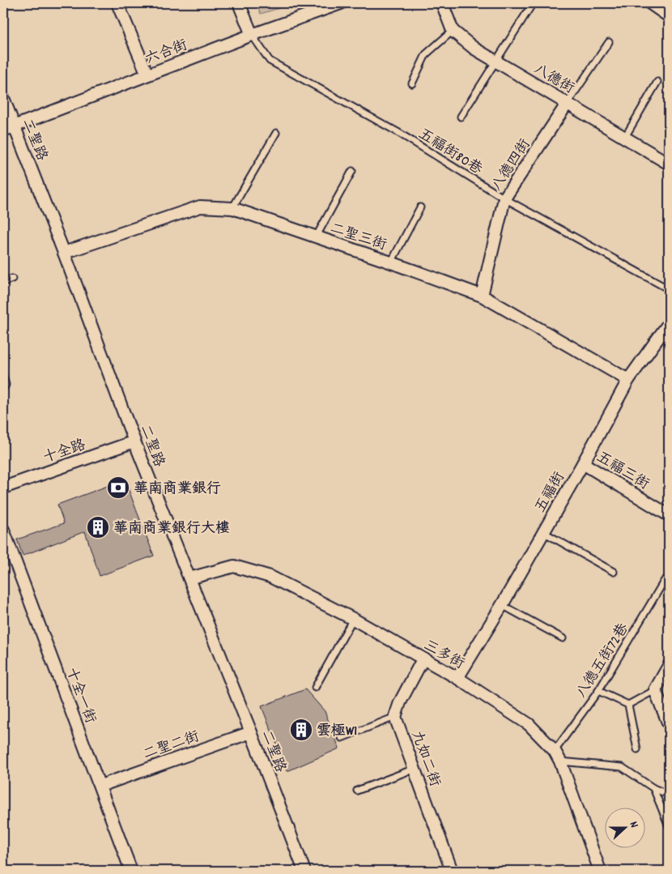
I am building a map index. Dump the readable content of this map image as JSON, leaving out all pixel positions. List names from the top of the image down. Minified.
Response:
{"streets":{"street":["六合街","八德街","二聖路","八德四街","二聖三街","十全路","五福三街","五福街","三多街","十全一街","二聖二街","九如二街"],"lane":["五福街80巷","八德五街72巷"]},"crossings":[["六合街","二聖路"],["六合街","五福街80巷"],["八德街","八德四街"],["二聖路","二聖三街"],["二聖路","十全路"],["二聖路","三多街"],["二聖路","二聖二街"],["五福街80巷","八德四街"],["八德四街","二聖三街"],["二聖三街","五福街"],["五福三街","五福街"],["五福街","三多街"],["三多街","八德五街72巷"],["十全一街","二聖二街"]],"places":{"bank":["華南商業銀行"],"building":["華南商業銀行大樓","雲極W1"]},"north":"right"}
